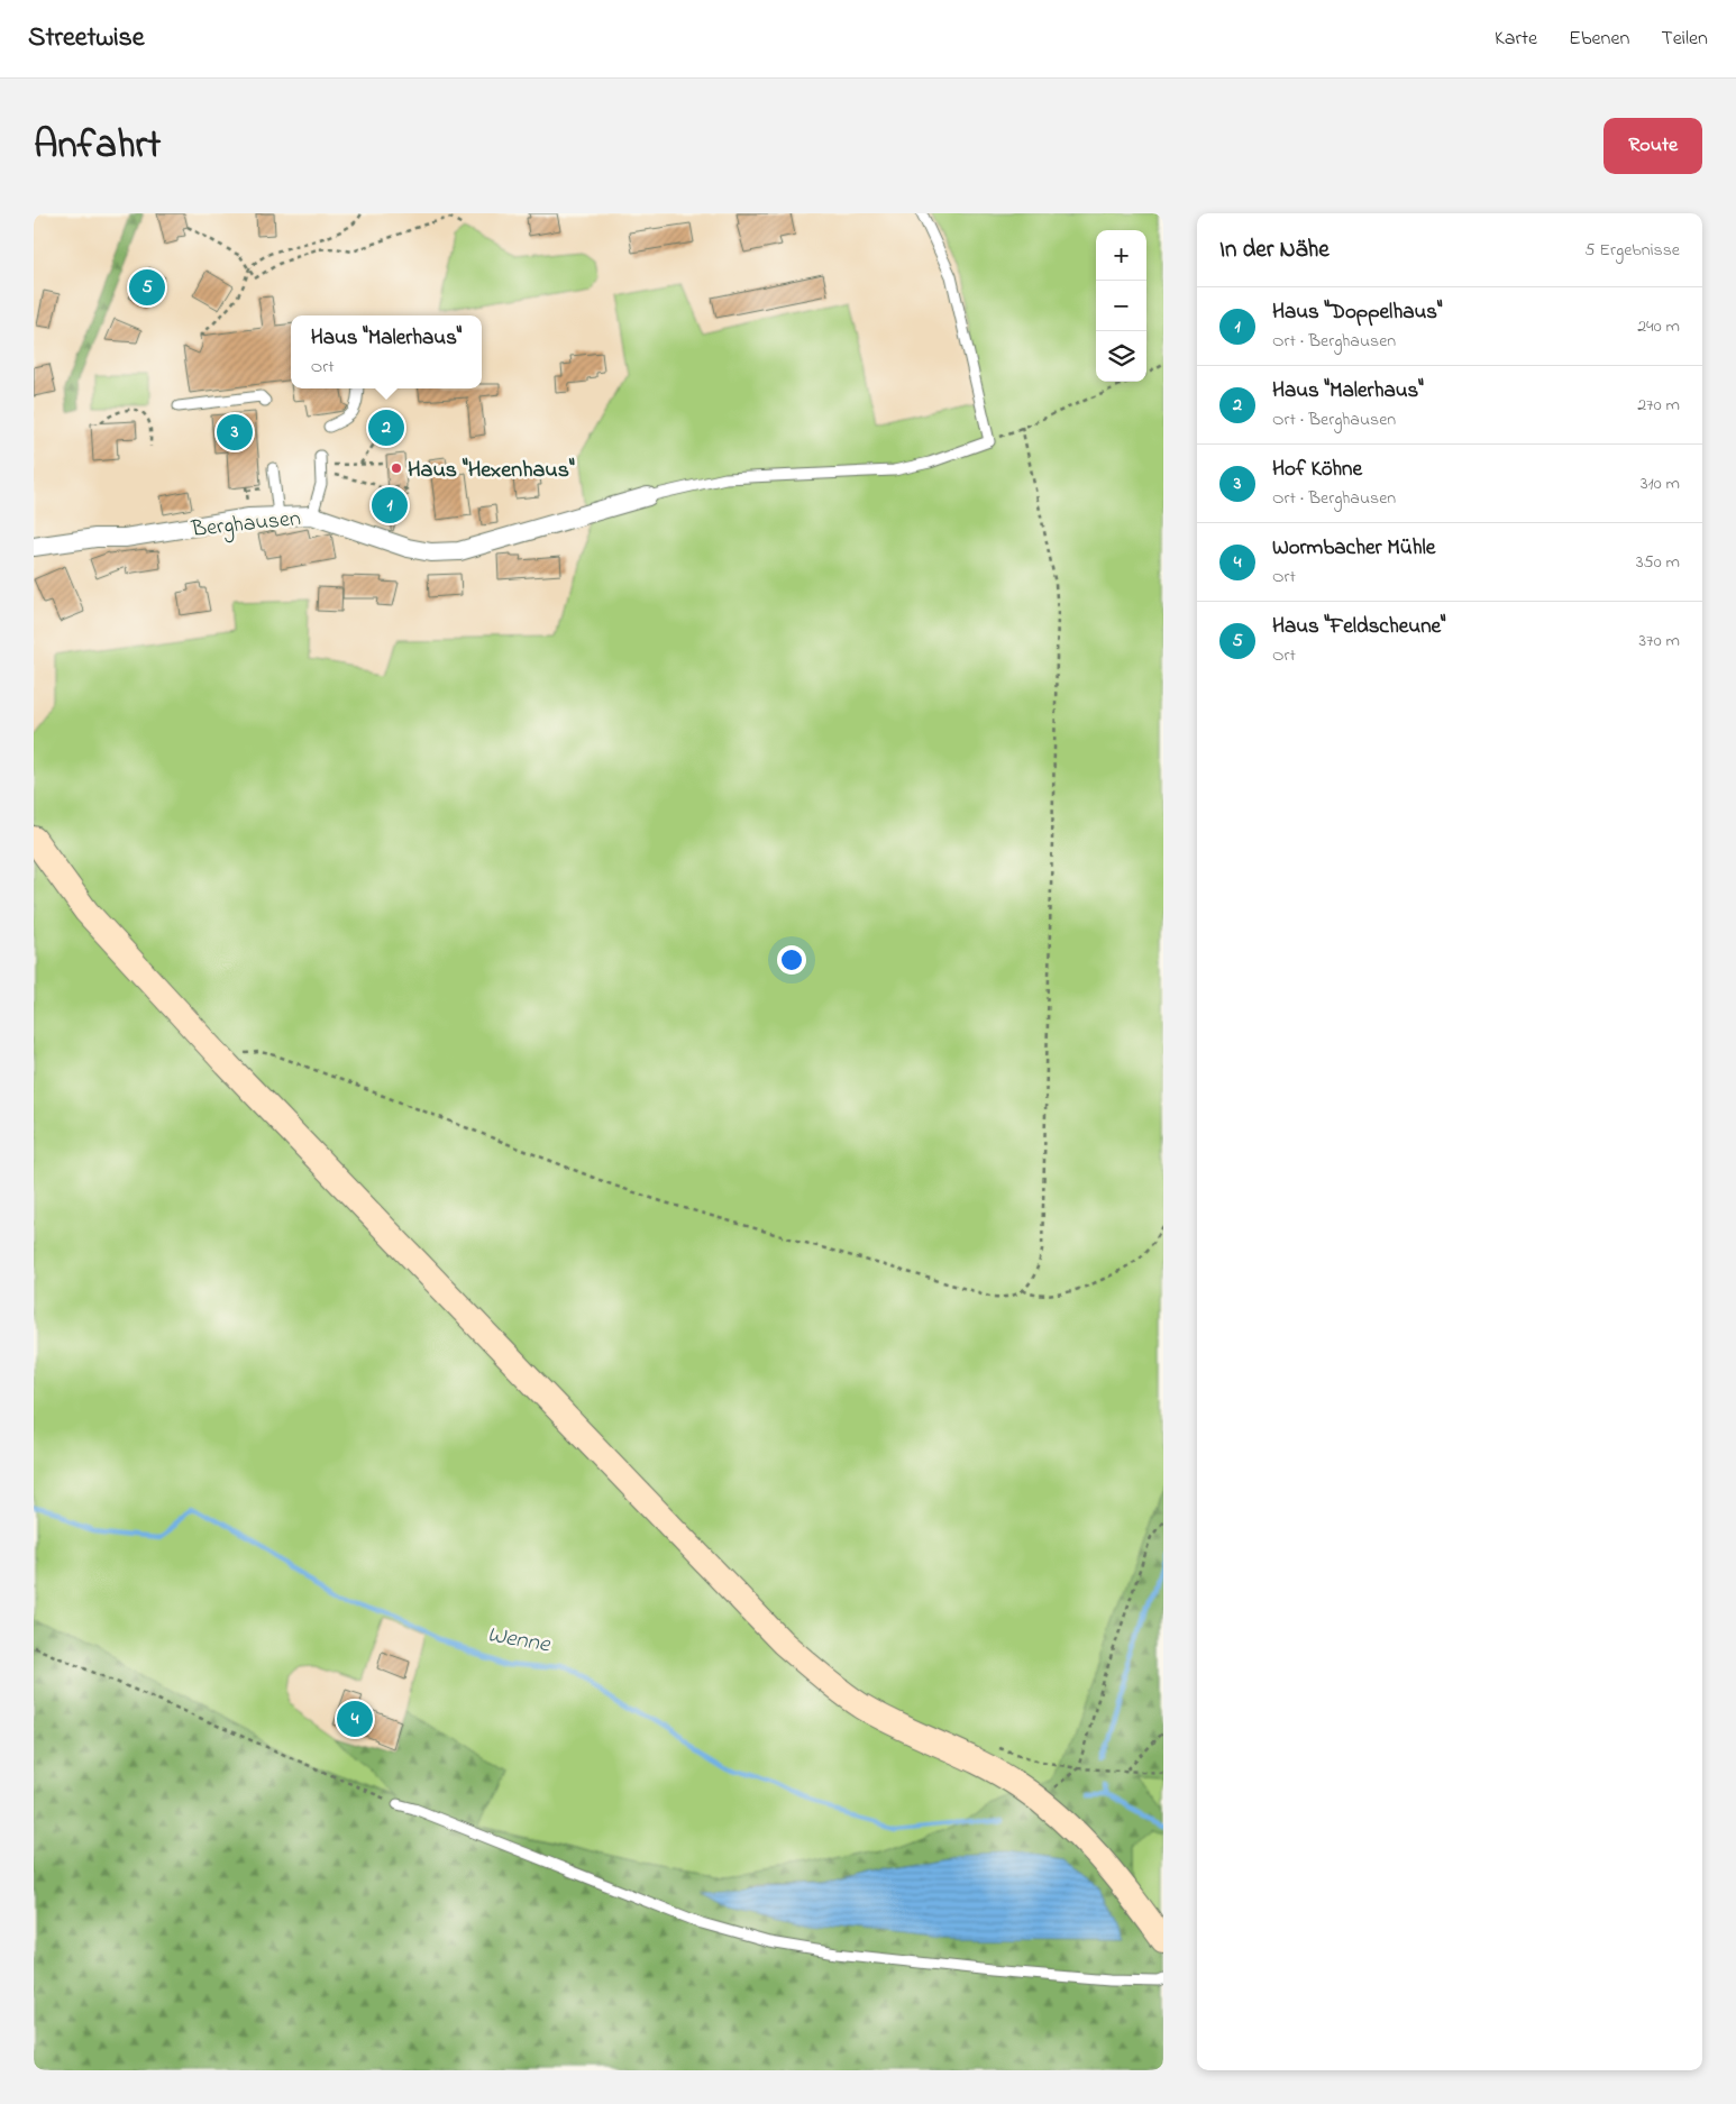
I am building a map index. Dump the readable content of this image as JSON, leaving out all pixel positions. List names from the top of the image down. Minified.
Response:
{"streets":{"street":["Berghausen"]},"water":["Wenne"],"places":["Haus \"Hexenhaus\""],"page":{"header":"Streetwise","nav":["Karte","Ebenen","Teilen"],"title":"Anfahrt","buttons":"Route","heading":["In der Nähe","5 Ergebnisse"],"map_buttons":["+","−"],"pins":["5","2","3","1","4"],"list":[{"mark":"1","name":"Haus \"Doppelhaus\"","note":"Ort · Berghausen","value":"240 m"},{"mark":"2","name":"Haus \"Malerhaus\"","note":"Ort · Berghausen","value":"270 m"},{"mark":"3","name":"Hof Köhne","note":"Ort · Berghausen","value":"310 m"},{"mark":"4","name":"Wormbacher Mühle","note":"Ort","value":"350 m"},{"mark":"5","name":"Haus \"Feldscheune\"","note":"Ort","value":"370 m"}],"popup":["Haus \"Malerhaus\"","Ort"]}}
